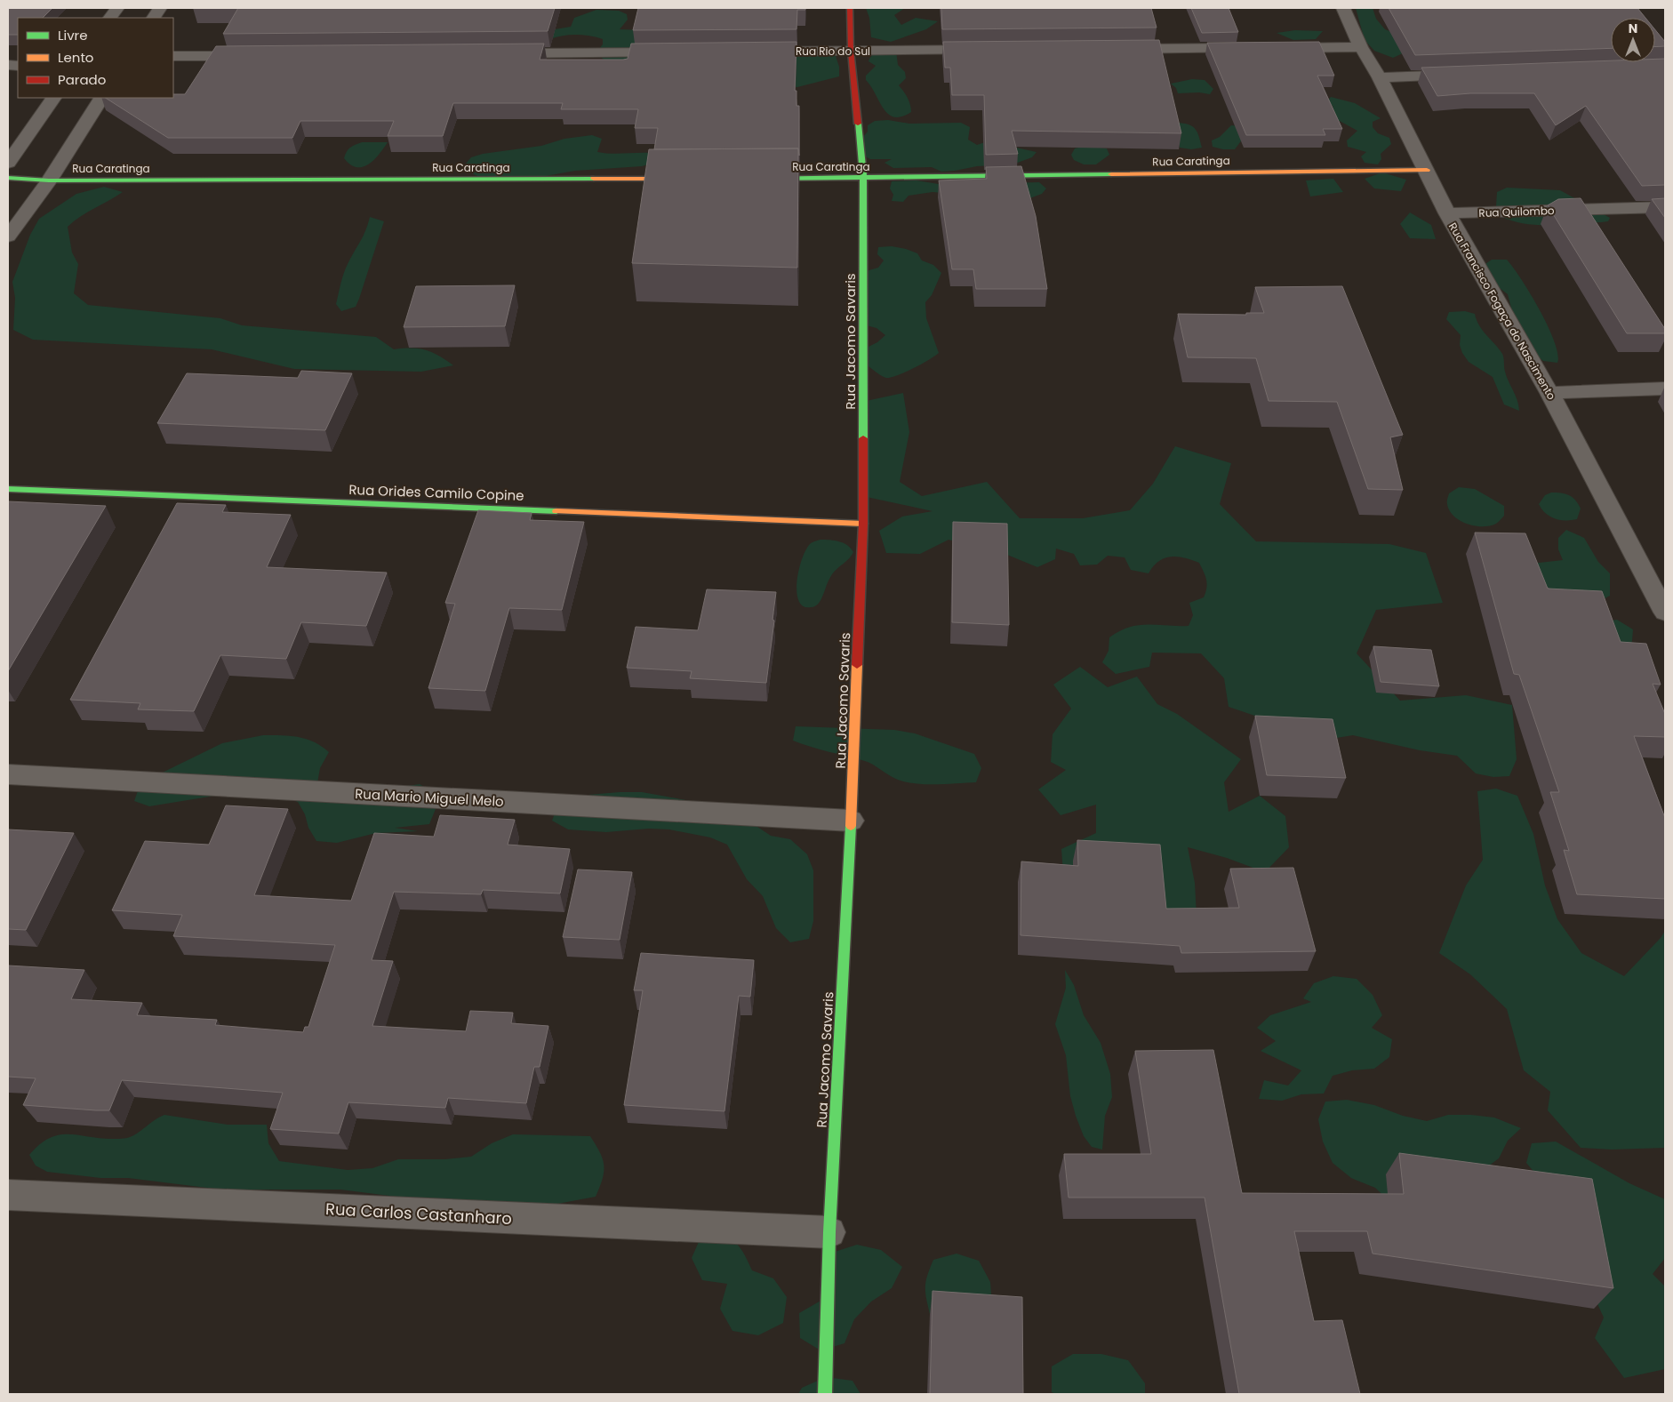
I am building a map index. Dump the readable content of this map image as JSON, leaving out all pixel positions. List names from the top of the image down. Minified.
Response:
{"streets":{"street":["Rua Rio do Sul","Rua Caratinga","Rua Quilombo","Rua Francisco Fogaça do Nascimento","Rua Jacomo Savaris","Rua Orides Camilo Copine","Rua Mario Miguel Melo","Rua Carlos Castanharo"]},"crossings":[["Rua Rio do Sul","Rua Jacomo Savaris"],["Rua Caratinga","Rua Francisco Fogaça do Nascimento"],["Rua Caratinga","Rua Jacomo Savaris"],["Rua Quilombo","Rua Francisco Fogaça do Nascimento"],["Rua Jacomo Savaris","Rua Orides Camilo Copine"],["Rua Jacomo Savaris","Rua Mario Miguel Melo"],["Rua Jacomo Savaris","Rua Carlos Castanharo"]],"legend":["Livre","Lento","Parado"],"north":"top"}
